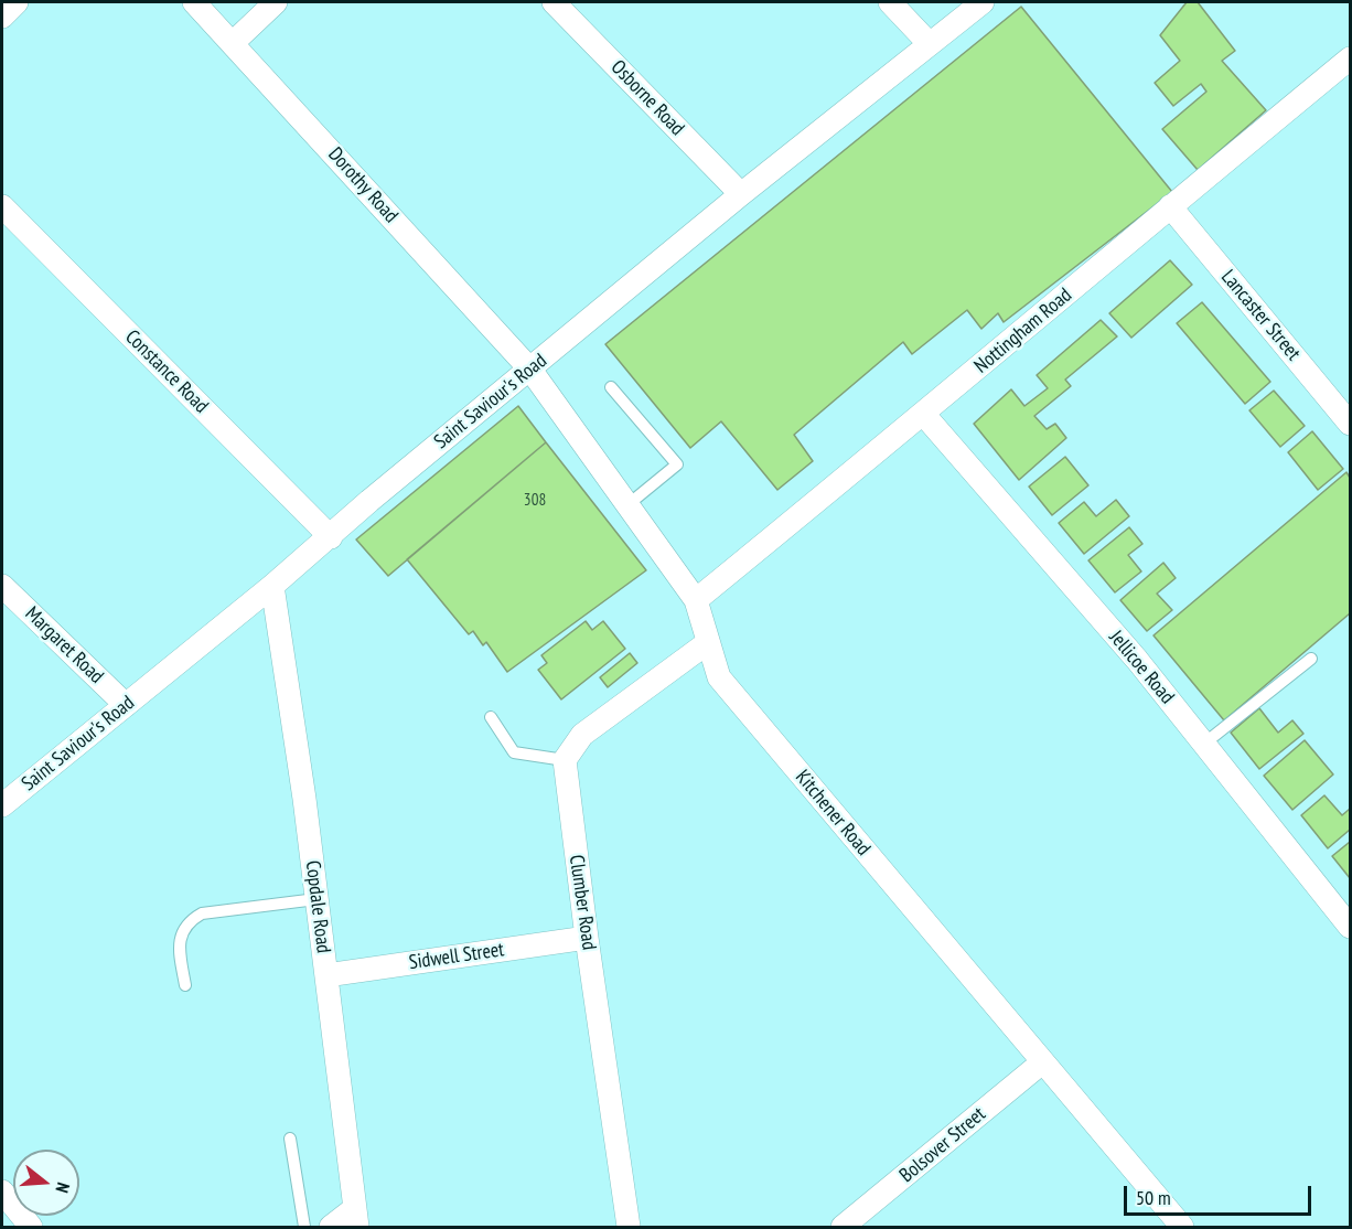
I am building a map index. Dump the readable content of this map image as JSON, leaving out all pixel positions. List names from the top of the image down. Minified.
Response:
{"streets":{"street":["Osborne Road","Dorothy Road","Lancaster Street","Nottingham Road","Constance Road","Saint Saviour's Road","Margaret Road","Jellicoe Road","Kitchener Road","Clumber Road","Copdale Road","Sidwell Street","Bolsover Street"]},"crossings":[["Osborne Road","Saint Saviour's Road"],["Dorothy Road","Saint Saviour's Road"],["Dorothy Road","Kitchener Road"],["Lancaster Street","Nottingham Road"],["Nottingham Road","Jellicoe Road"],["Nottingham Road","Kitchener Road"],["Constance Road","Saint Saviour's Road"],["Saint Saviour's Road","Margaret Road"],["Saint Saviour's Road","Kitchener Road"],["Saint Saviour's Road","Copdale Road"],["Kitchener Road","Bolsover Street"],["Clumber Road","Sidwell Street"],["Copdale Road","Sidwell Street"]],"house_numbers":["308"],"scale_bar":"50 m","north":"right"}
